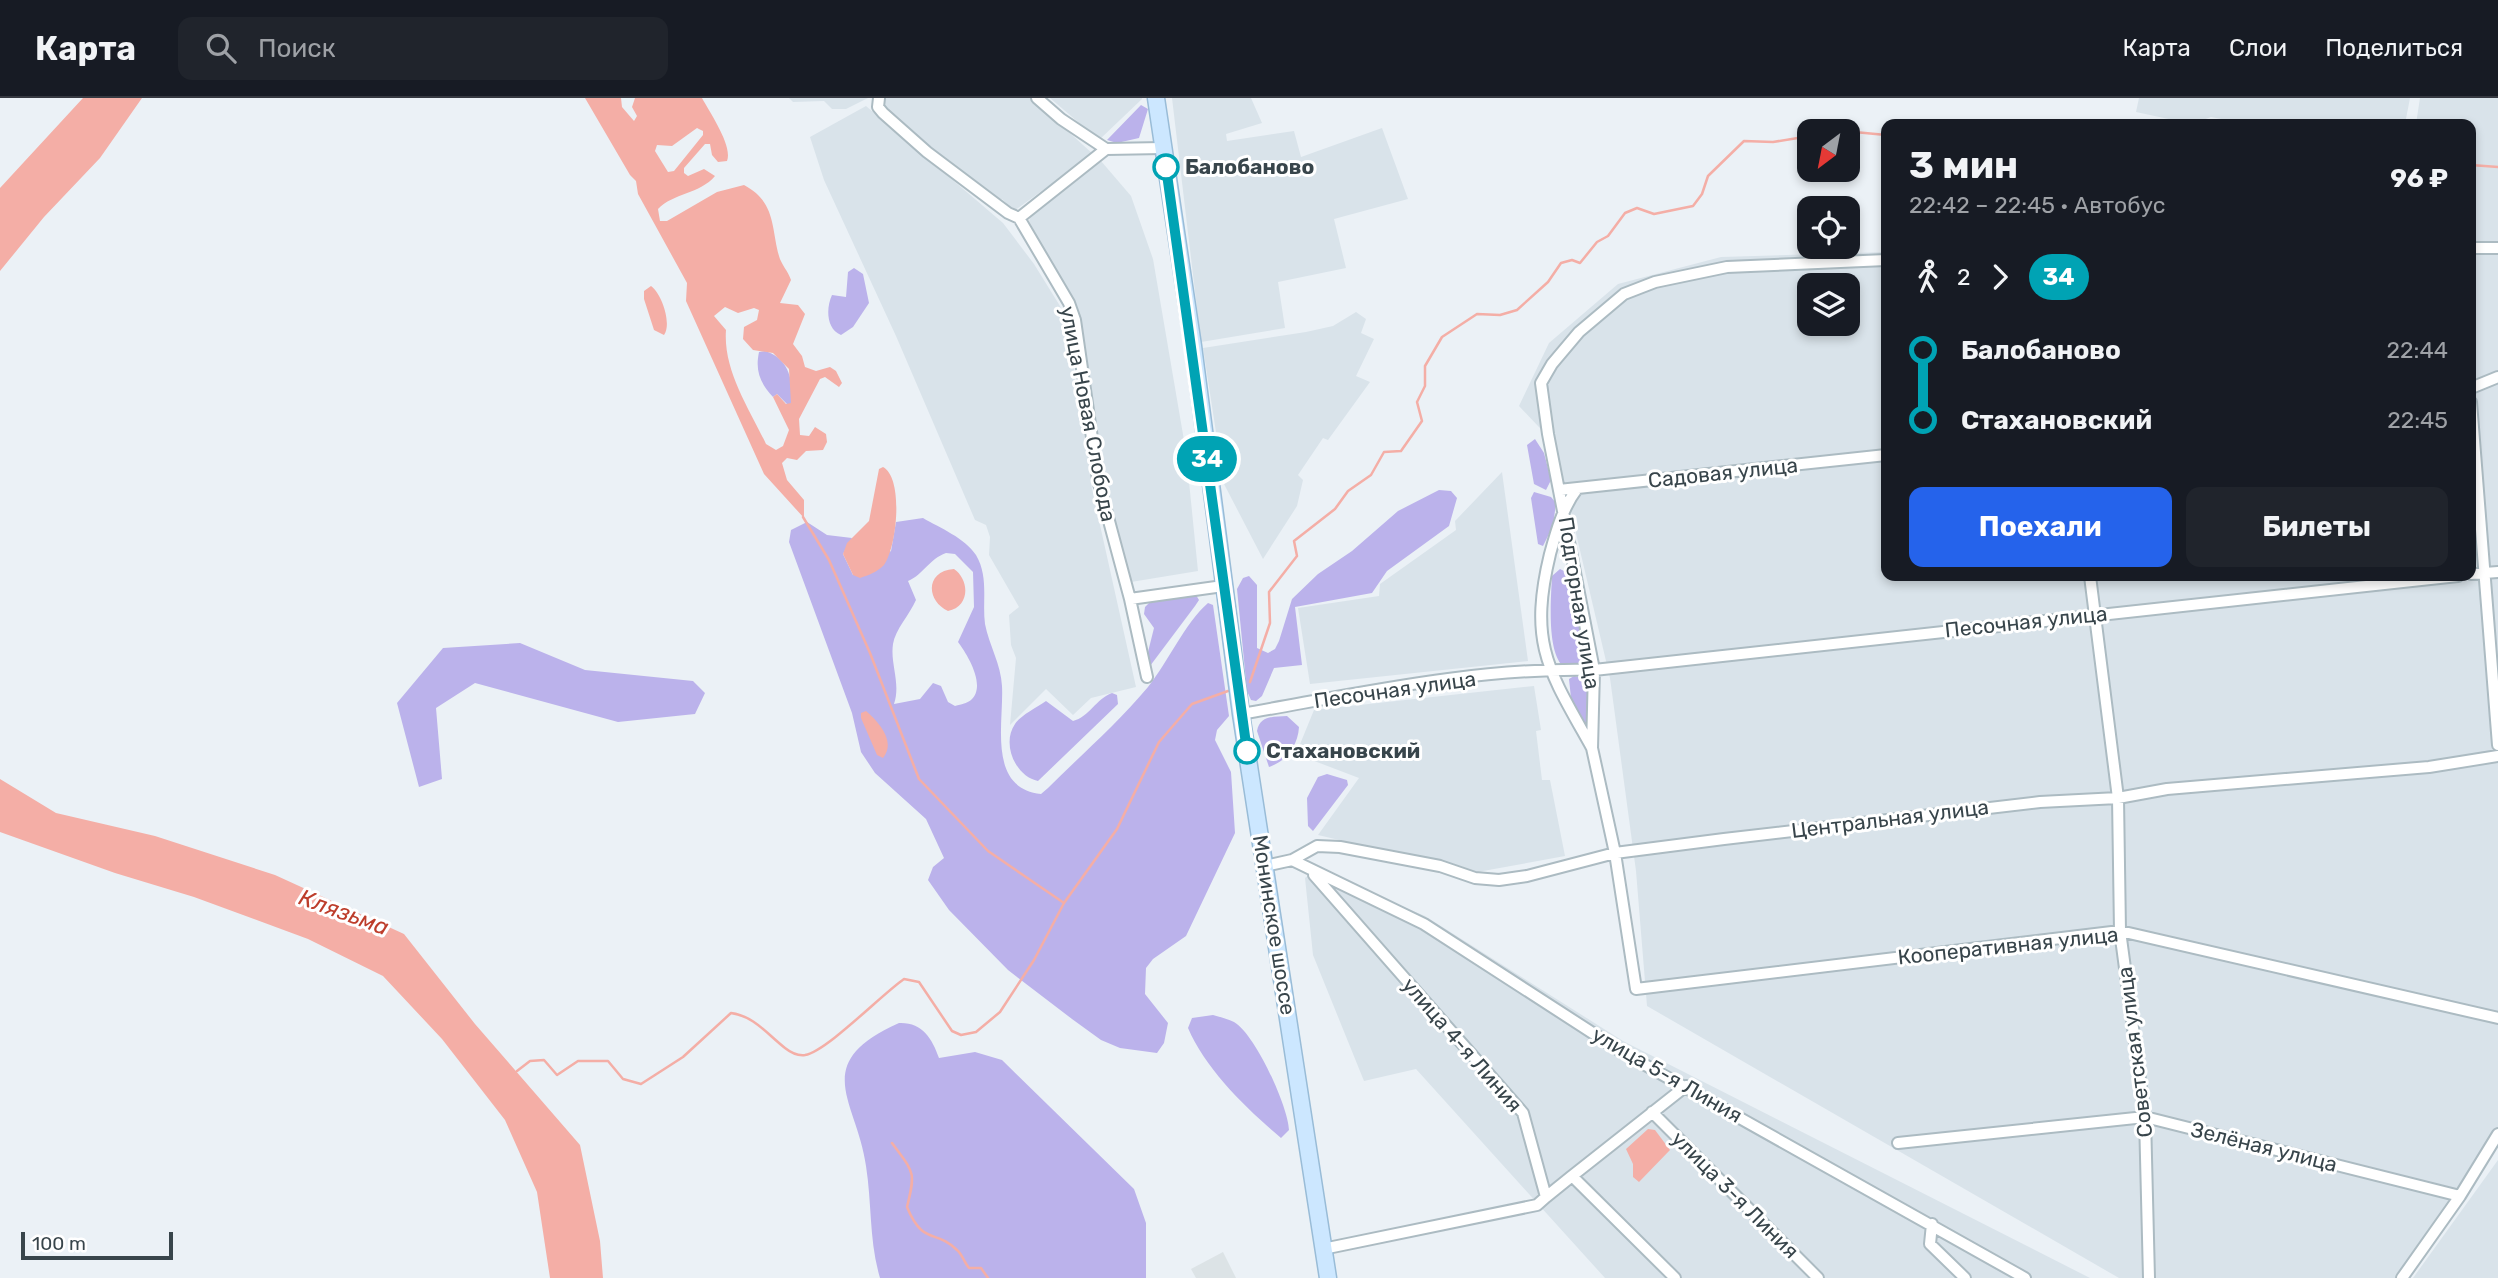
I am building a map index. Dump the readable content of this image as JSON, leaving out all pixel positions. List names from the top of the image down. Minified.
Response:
{"streets":{"main road":["Монинское шоссе"],"street":["улица Новая Слобода","Садовая улица","Подгорная улица","Песочная улица","Центральная улица","Кооперативная улица","улица 4-я Линия","Советская улица","улица 5-я Линия","Зелёная улица","улица 3-я Линия"]},"crossings":[["Садовая улица","Подгорная улица"],["Подгорная улица","Песочная улица"],["Подгорная улица","Центральная улица"],["Подгорная улица","Кооперативная улица"],["Песочная улица","Монинское шоссе"],["Песочная улица","Советская улица"],["Центральная улица","Монинское шоссе"],["Центральная улица","Советская улица"],["Кооперативная улица","Советская улица"],["улица 4-я Линия","улица 5-я Линия"],["Советская улица","Зелёная улица"]],"water":["Клязьма"],"places":["Балобаново","Стахановский"],"lines":["bus line 34"],"scale_bar":"100 m","north":"bottom left","page":{"header":"Карта","search":"Поиск","nav":["Карта","Слои","Поделиться"],"on_map":"34","heading":["3 мин","22:42 – 22:45 · Автобус","96 ₽"],"legs":["2","34"],"list":[{"name":"Балобаново","value":"22:44"},{"name":"Стахановский","value":"22:45"}],"buttons":["Поехали","Билеты"],"scale":"100 m"}}
